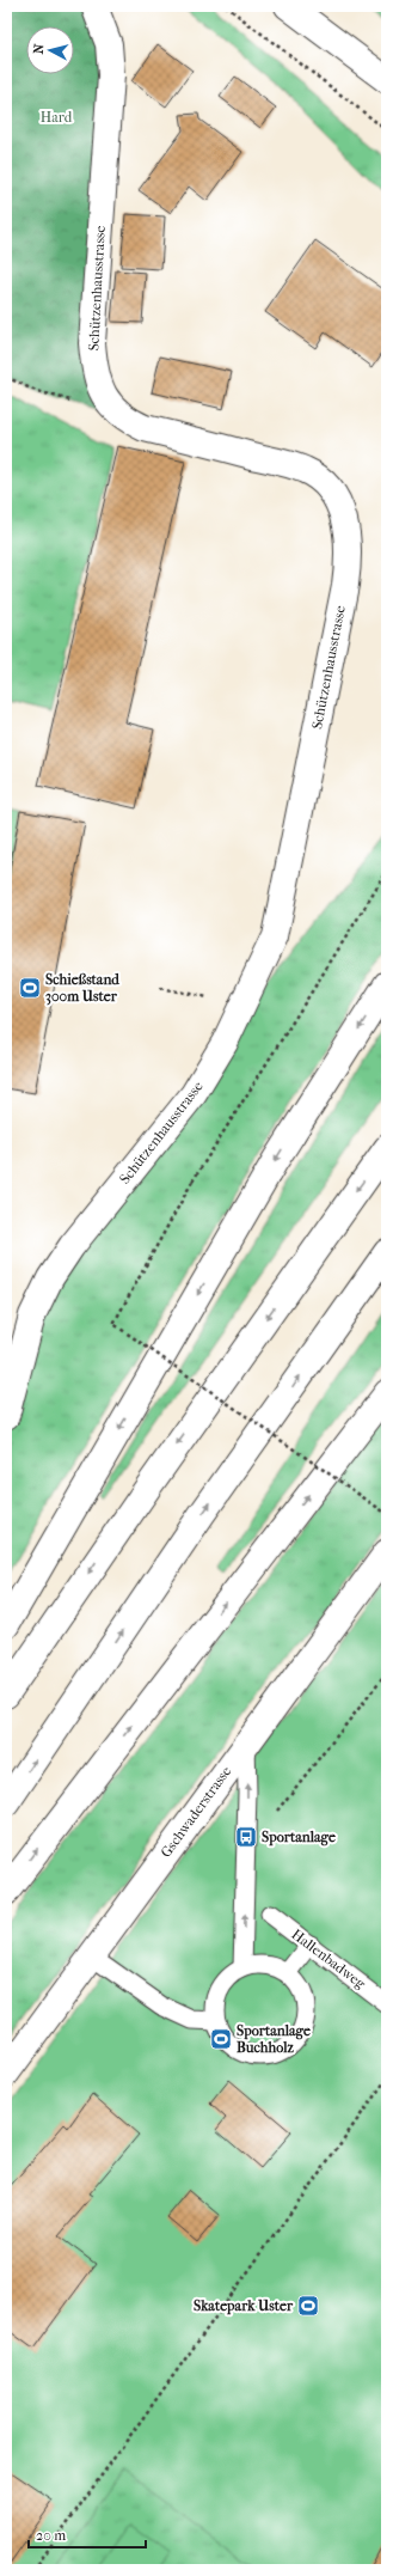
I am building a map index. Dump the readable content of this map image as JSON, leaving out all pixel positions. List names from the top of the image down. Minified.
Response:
{"streets":{"main road":["Schützenhausstrasse","Gschwaderstrasse"],"lane":["Hallenbadweg"]},"parks":["Hard"],"places":{"sports":["Schießstand 300m Uster","Sportanlage Buchholz","Skatepark Uster"],"bus stop":["Sportanlage"]},"scale_bar":"20 m","north":"left"}
